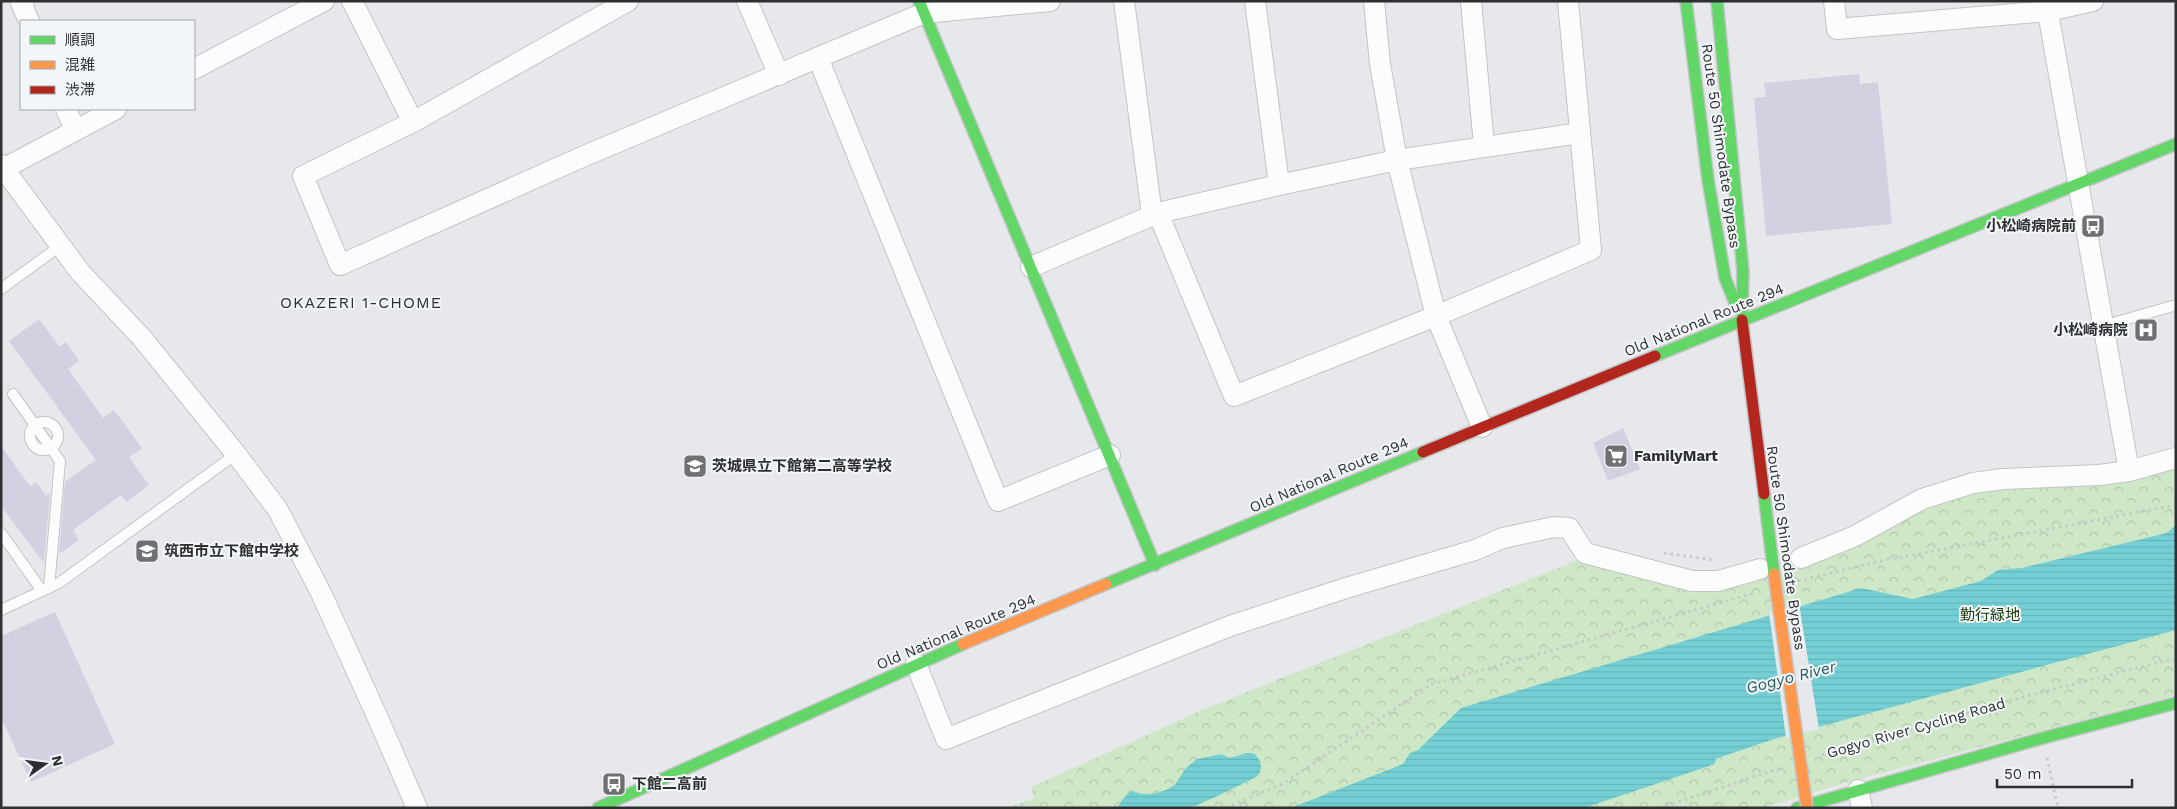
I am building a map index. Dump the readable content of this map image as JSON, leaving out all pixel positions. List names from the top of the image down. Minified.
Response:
{"streets":{"main road":["Route 50 Shimodate Bypass","Old National Route 294"],"path":["Gogyo River Cycling Road"]},"crossings":[["Route 50 Shimodate Bypass","Old National Route 294"]],"districts":["OKAZERI 1-CHOME"],"water":["Gogyo River"],"parks":["勤行緑地"],"places":{"bus stop":["小松崎病院前","下館二高前"],"hospital":["小松崎病院"],"supermarket":["FamilyMart"],"school or university":["茨城県立下館第二高等学校","筑西市立下館中学校"]},"legend":["順調","混雑","渋滞"],"scale_bar":"50 m","north":"right"}
